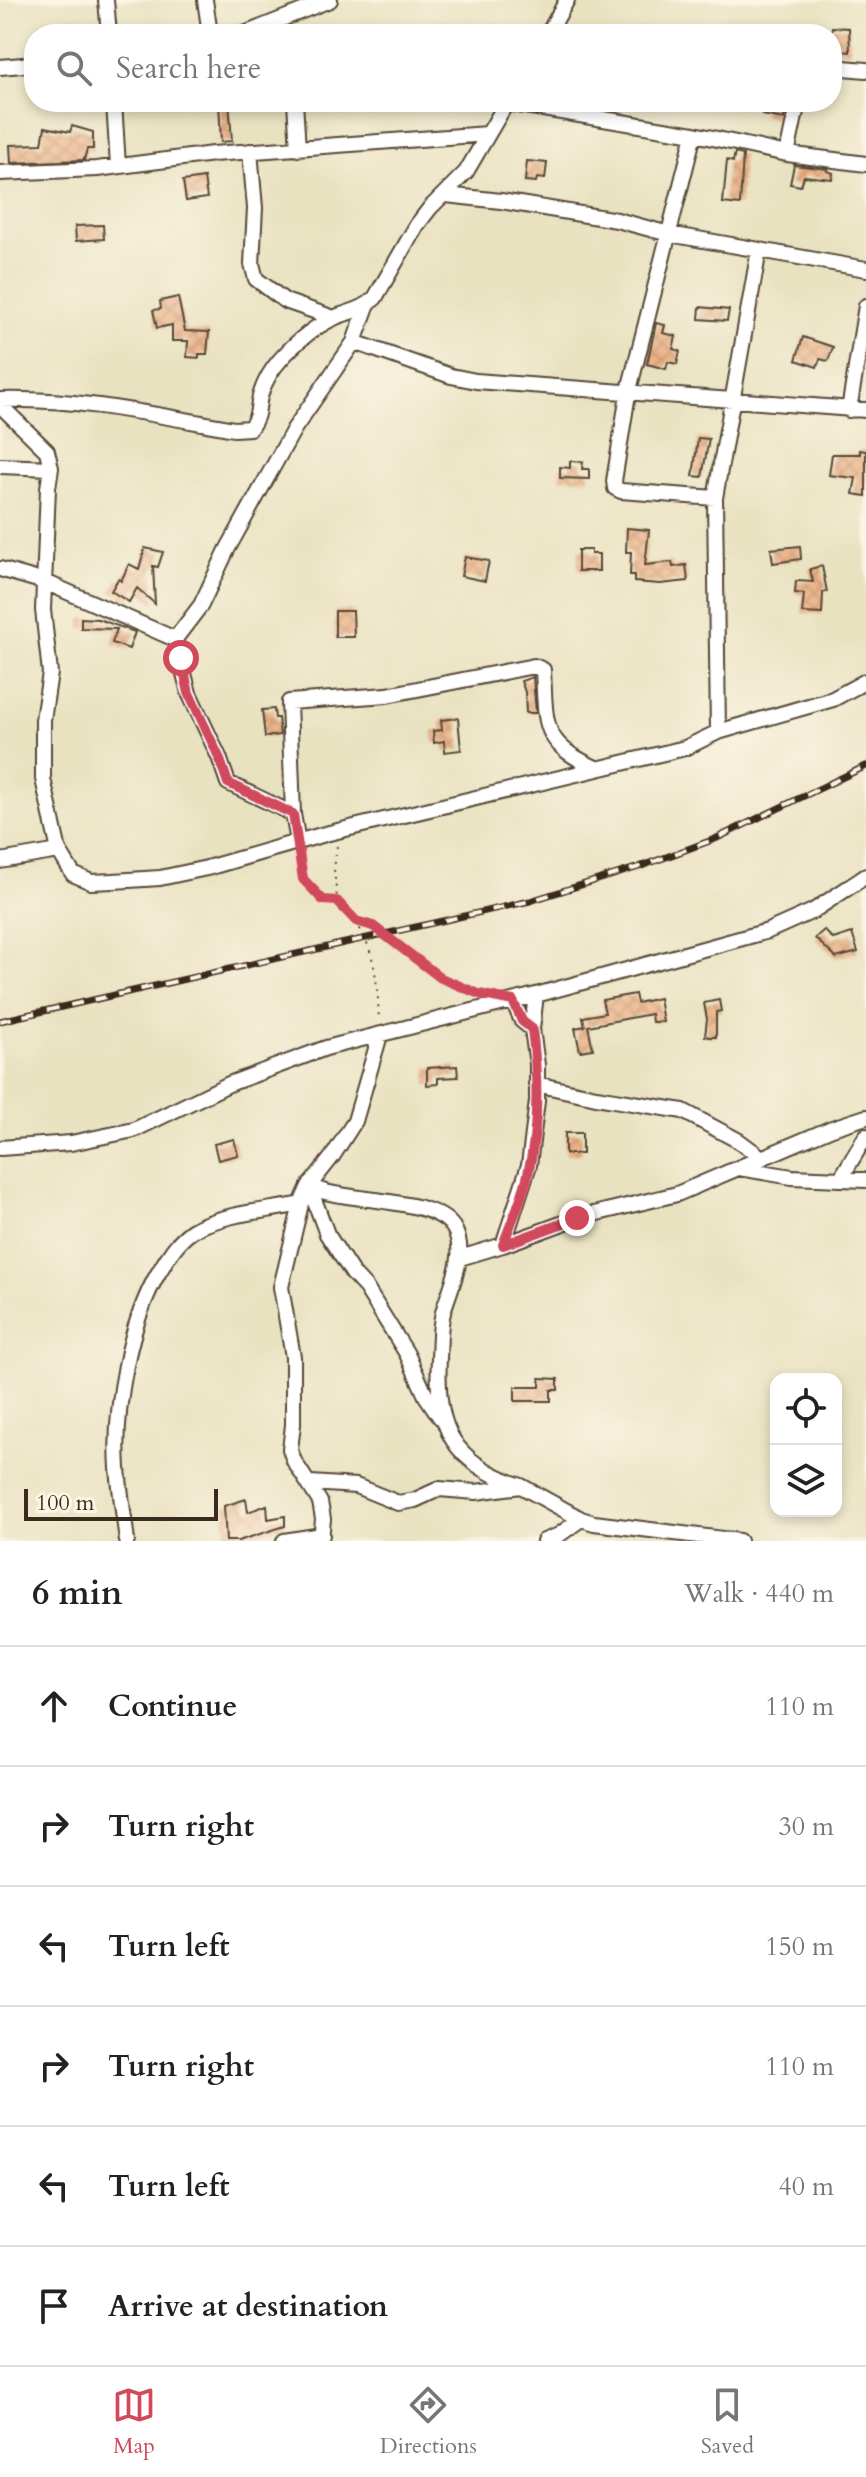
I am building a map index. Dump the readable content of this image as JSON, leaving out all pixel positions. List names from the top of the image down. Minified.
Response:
{"scale_bar":"100 m","page":{"search":"Search here","scale":"100 m","heading":["6 min","Walk · 440 m"],"list":[["Continue","110 m"],["Turn right","30 m"],["Turn left","150 m"],["Turn right","110 m"],["Turn left","40 m"],"Arrive at destination"],"nav":["Map","Directions","Saved"]}}
